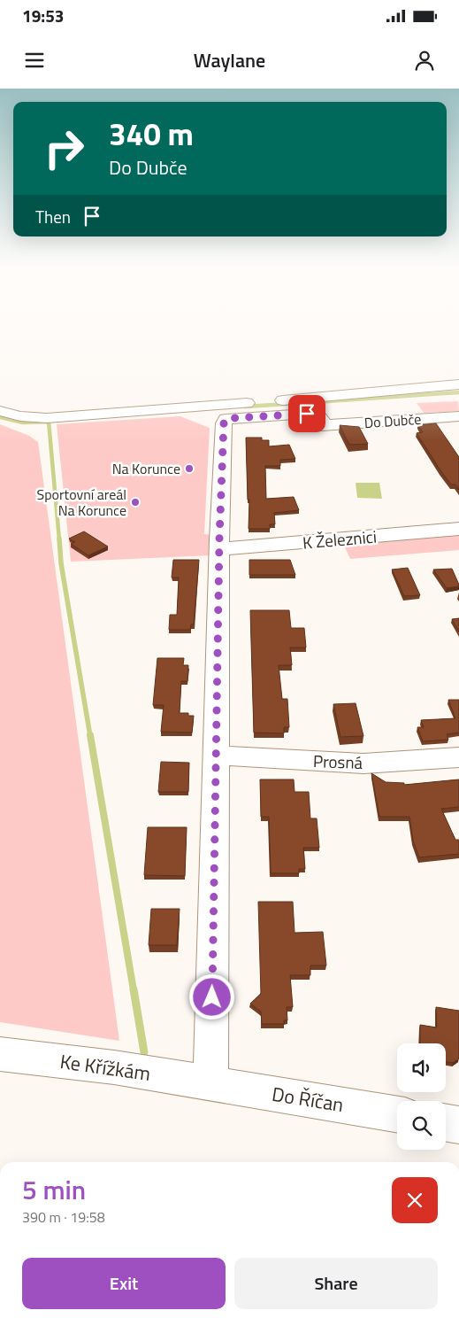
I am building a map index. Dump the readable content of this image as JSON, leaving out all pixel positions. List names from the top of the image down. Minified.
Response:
{"streets":{"street":["Do Dubče","K Železnici","Prosná","Ke Křížkám","Do Říčan"]},"crossings":[["Do Dubče","K Železnici"],["Ke Křížkám","Do Říčan"]],"places":["Na Korunce","Sportovní areál Na Korunce"],"page":{"status":"19:53","header":"Waylane","turn":["340 m","Do Dubče"],"then":"Then","heading":["5 min","390 m · 19:58"],"buttons":["Exit","Share"]}}
